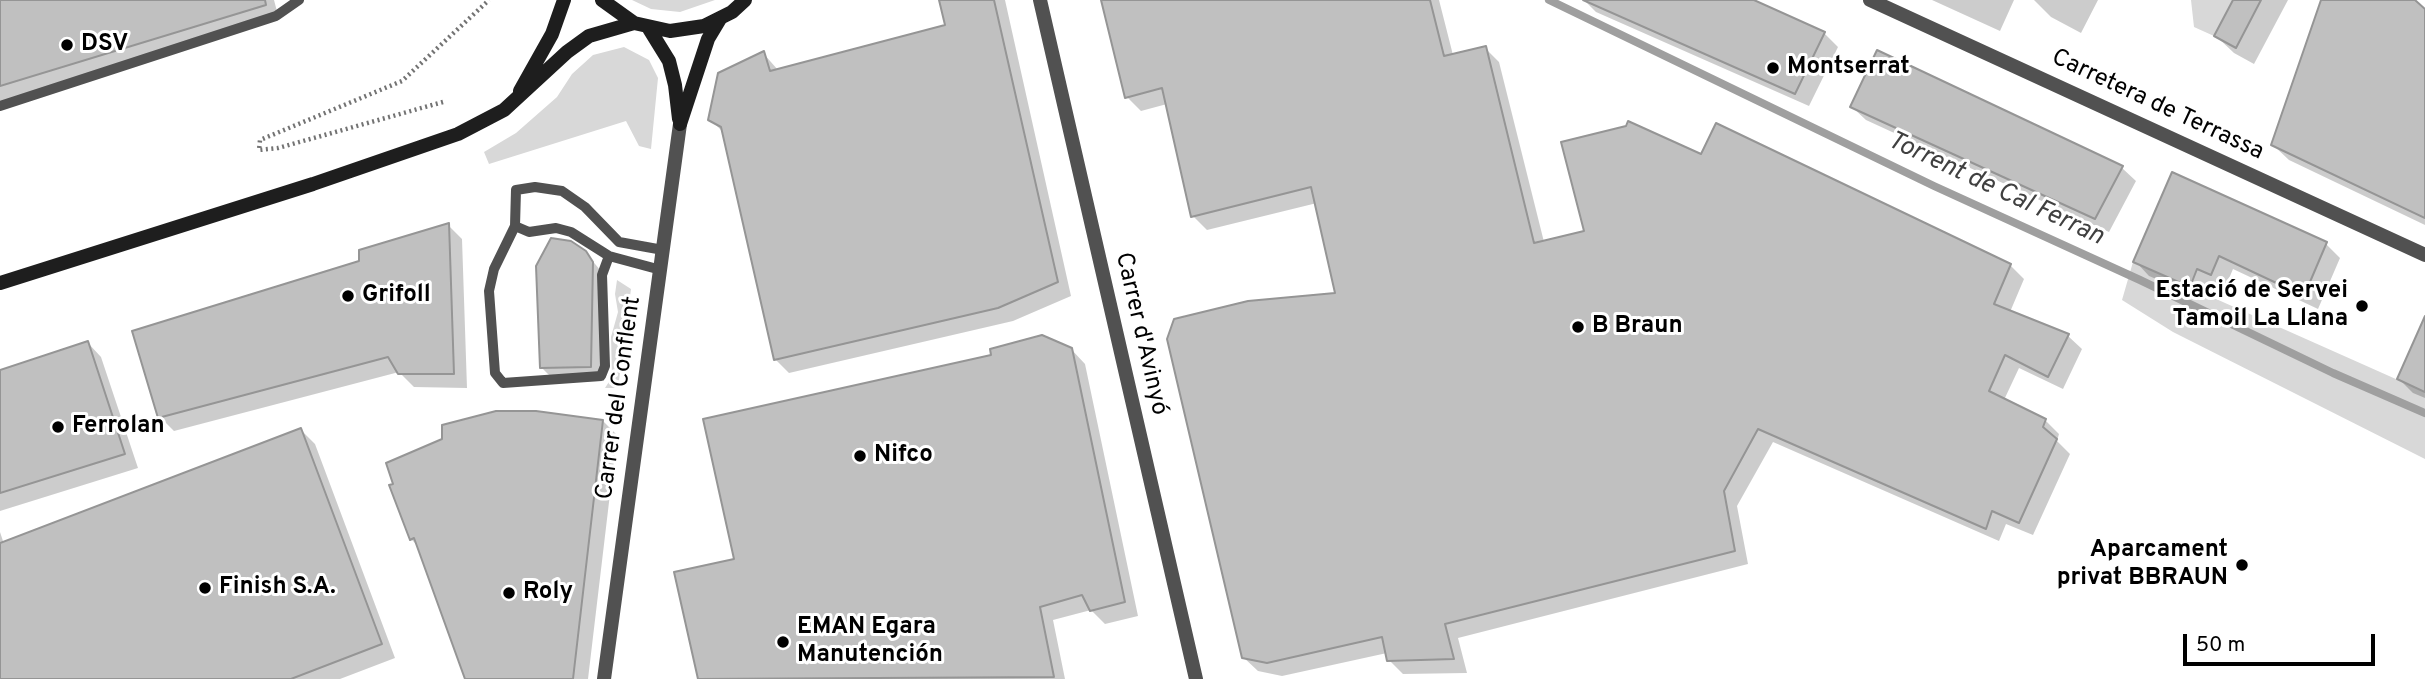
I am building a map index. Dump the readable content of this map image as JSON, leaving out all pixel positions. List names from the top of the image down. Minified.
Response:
{"streets":{"street":["Carretera de Terrassa","Carrer d'Avinyó","Carrer del Conflent"]},"water":["Torrent de Cal Ferran"],"places":["DSV","Montserrat","Grifoll","Estació de Servei Tamoil La Llana","B Braun","Ferrolan","Nifco","Aparcament privat BBRAUN","Finish S.A.","Roly","EMAN Egara Manutención"],"scale_bar":"50 m"}
